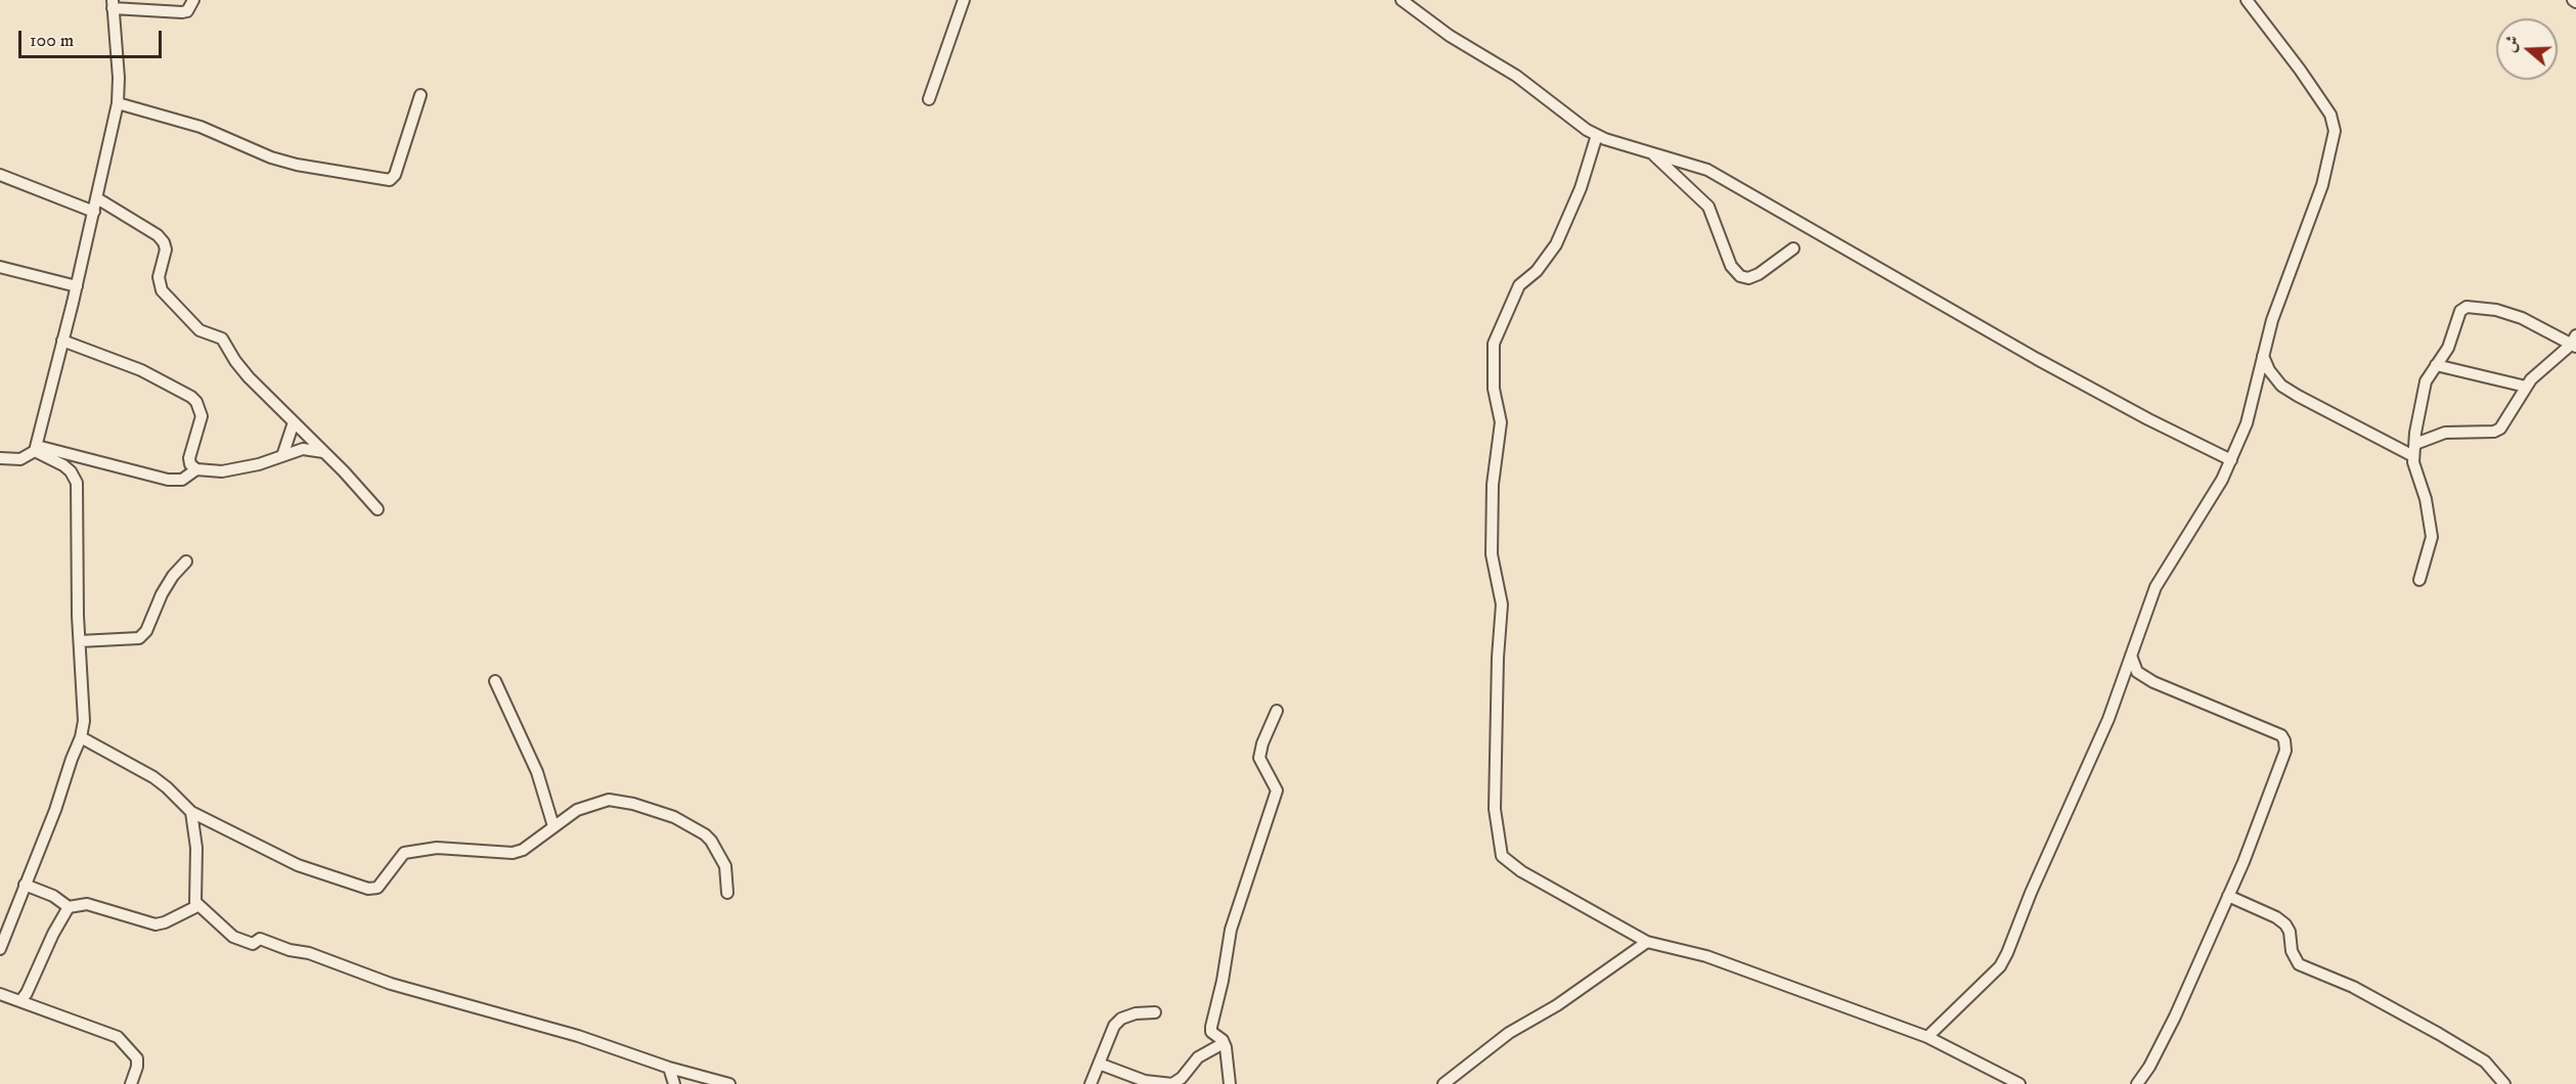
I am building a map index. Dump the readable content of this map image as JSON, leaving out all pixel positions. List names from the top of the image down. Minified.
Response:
{"scale_bar":"100 m","north":"left"}
